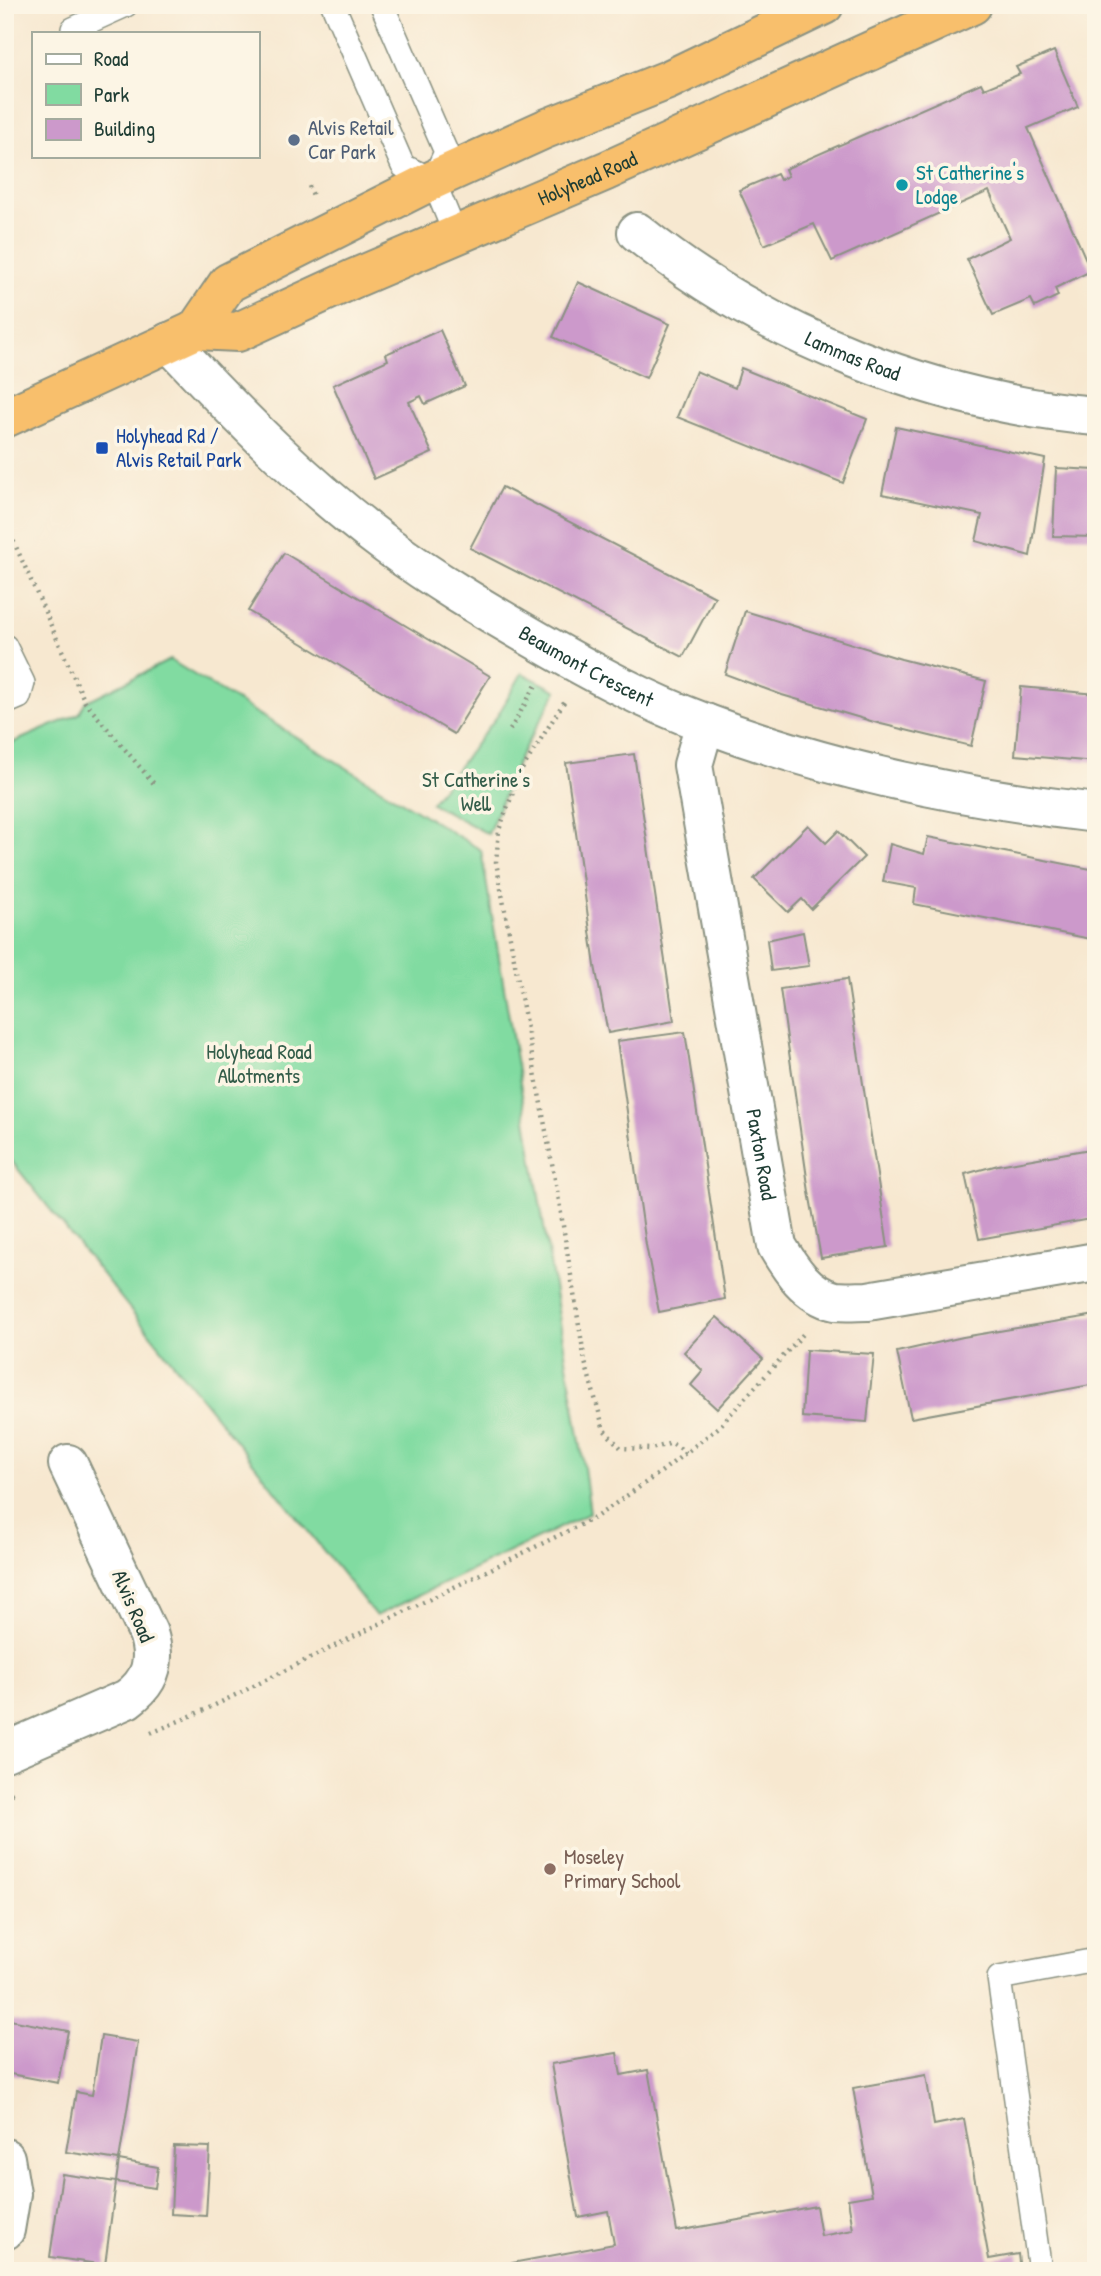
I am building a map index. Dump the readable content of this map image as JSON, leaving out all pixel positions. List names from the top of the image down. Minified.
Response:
{"streets":{"highway":["Holyhead Road"],"street":["Lammas Road","Beaumont Crescent","Paxton Road","Alvis Road"]},"crossings":[["Holyhead Road","Beaumont Crescent"],["Beaumont Crescent","Paxton Road"]],"parks":["St Catherine's Well","Holyhead Road Allotments"],"places":{"other":["Alvis Retail Car Park","St Catherine's Lodge","Moseley Primary School"],"transit":["Holyhead Rd / Alvis Retail Park"]},"legend":["Road","Park","Building"]}
